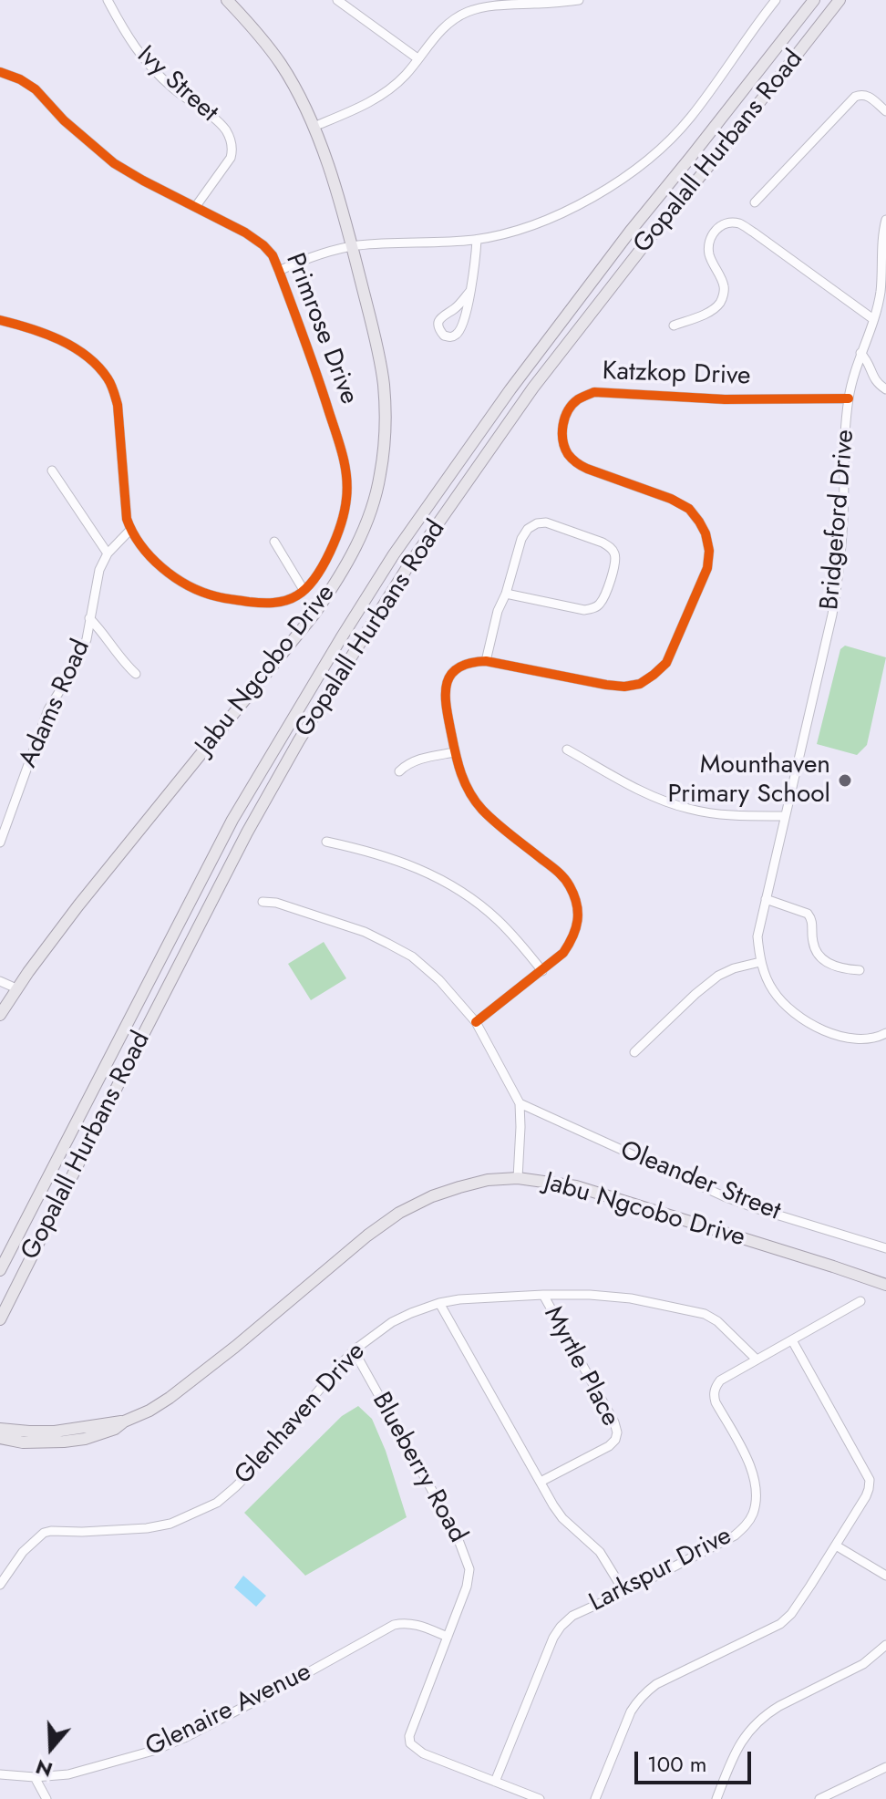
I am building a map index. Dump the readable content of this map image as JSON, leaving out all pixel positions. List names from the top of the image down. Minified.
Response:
{"streets":{"main road":["Gopalall Hurbans Road","Jabu Ngcobo Drive"],"street":["Ivy Street","Primrose Drive","Katzkop Drive","Bridgeford Drive","Adams Road","Oleander Street","Myrtle Place","Glenhaven Drive","Blueberry Road","Larkspur Drive","Glenaire Avenue"]},"crossings":[["Ivy Street","Primrose Drive"],["Primrose Drive","Jabu Ngcobo Drive"],["Katzkop Drive","Bridgeford Drive"],["Myrtle Place","Glenhaven Drive"],["Glenhaven Drive","Blueberry Road"],["Glenhaven Drive","Larkspur Drive"],["Blueberry Road","Larkspur Drive"],["Blueberry Road","Glenaire Avenue"]],"places":["Mounthaven Primary School"],"scale_bar":"100 m","north":"bottom"}
